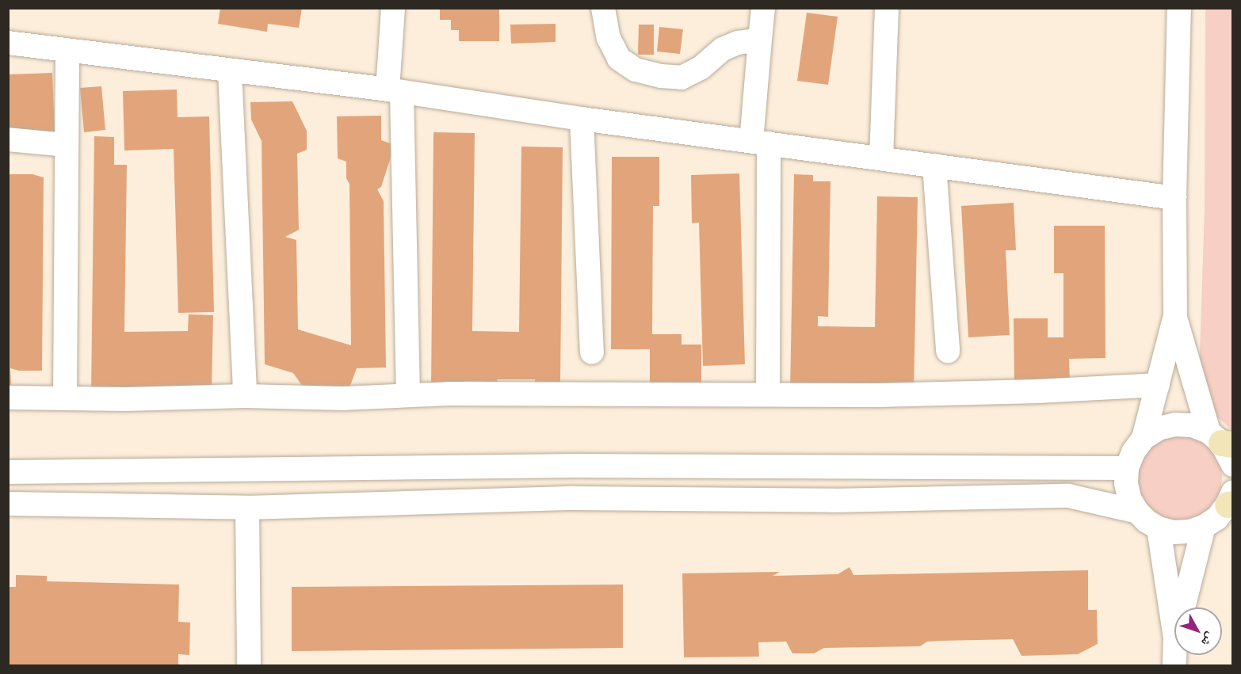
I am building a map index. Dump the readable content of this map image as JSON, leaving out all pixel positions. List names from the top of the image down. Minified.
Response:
{"north":"bottom right"}
